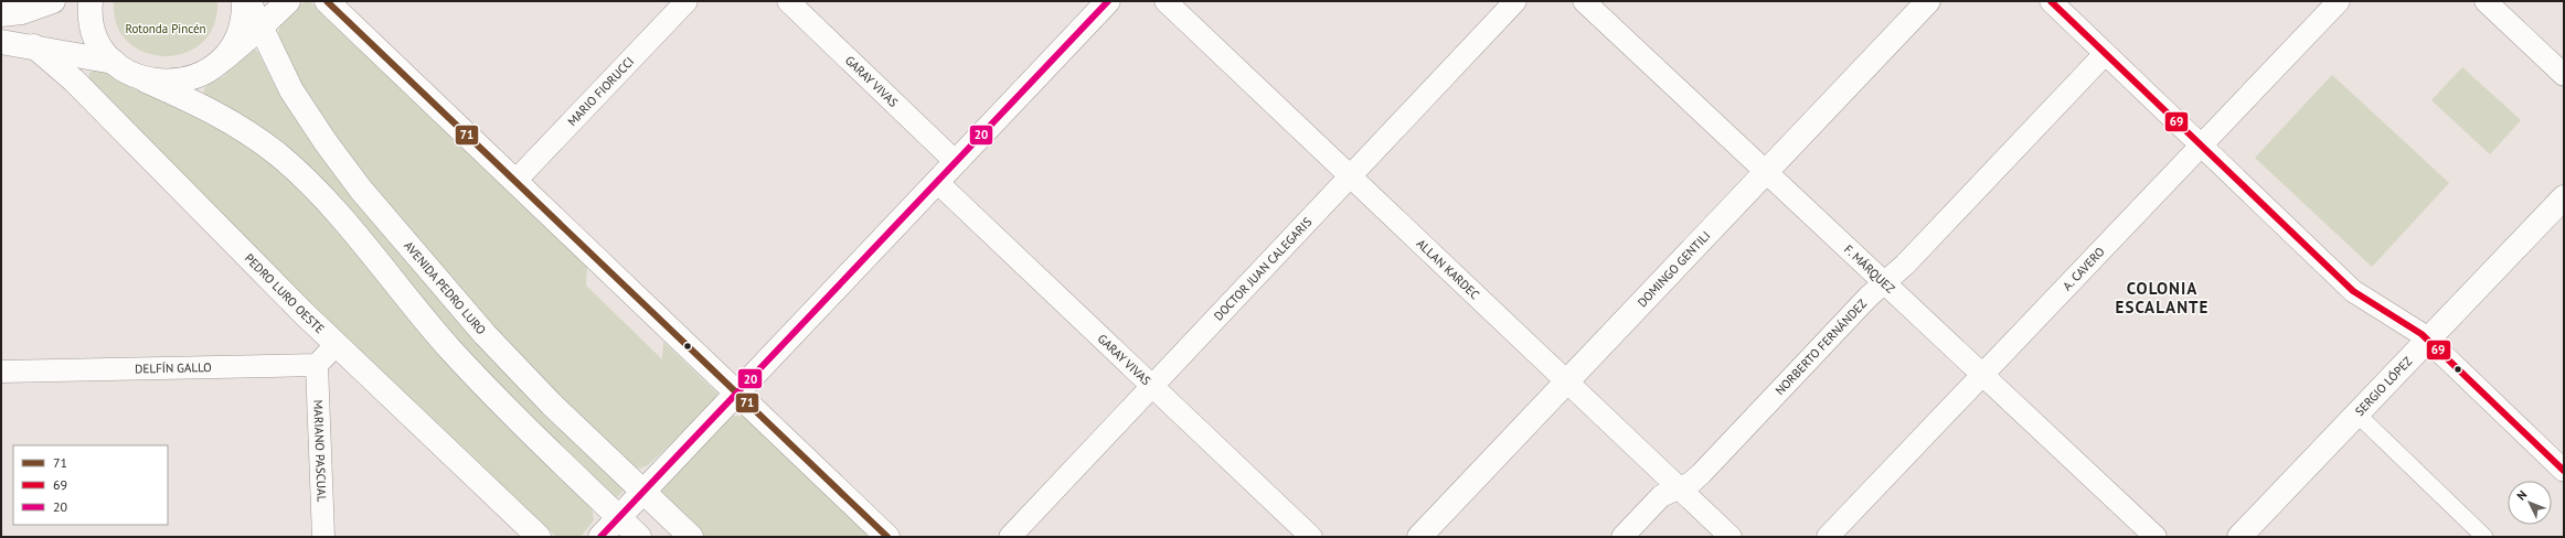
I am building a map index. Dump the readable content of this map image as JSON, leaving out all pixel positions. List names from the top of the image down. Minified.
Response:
{"streets":{"street":["GARAY VIVAS","MARIO FIORUCCI","A. CAVERO","DOCTOR JUAN CALEGARIS","ALLAN KARDEC","DOMINGO GENTILI","F. MÁRQUEZ","AVENIDA PEDRO LURO","PEDRO LURO OESTE","NORBERTO FERNÁNDEZ","DELFÍN GALLO","SERGIO LÓPEZ","MARIANO PASCUAL"]},"crossings":[["GARAY VIVAS","DOCTOR JUAN CALEGARIS"],["A. CAVERO","F. MÁRQUEZ"],["DOCTOR JUAN CALEGARIS","ALLAN KARDEC"],["ALLAN KARDEC","DOMINGO GENTILI"],["ALLAN KARDEC","NORBERTO FERNÁNDEZ"],["DOMINGO GENTILI","F. MÁRQUEZ"],["F. MÁRQUEZ","NORBERTO FERNÁNDEZ"],["DELFÍN GALLO","MARIANO PASCUAL"]],"districts":["COLONIA ESCALANTE"],"parks":["Rotonda Pincén"],"lines":["transit line 71","transit line 69","transit line 20"],"legend":["71","69","20"],"north":"top left"}
